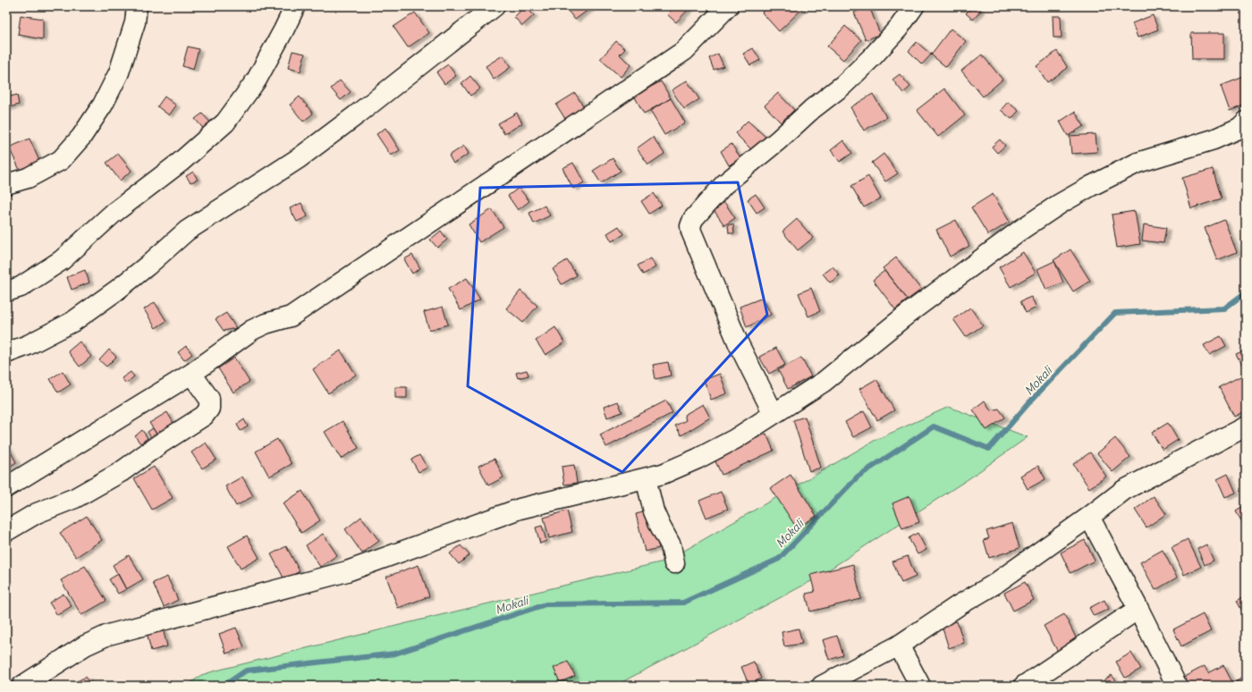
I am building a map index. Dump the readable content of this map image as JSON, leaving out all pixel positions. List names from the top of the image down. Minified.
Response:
{"water":["Mokali"]}
